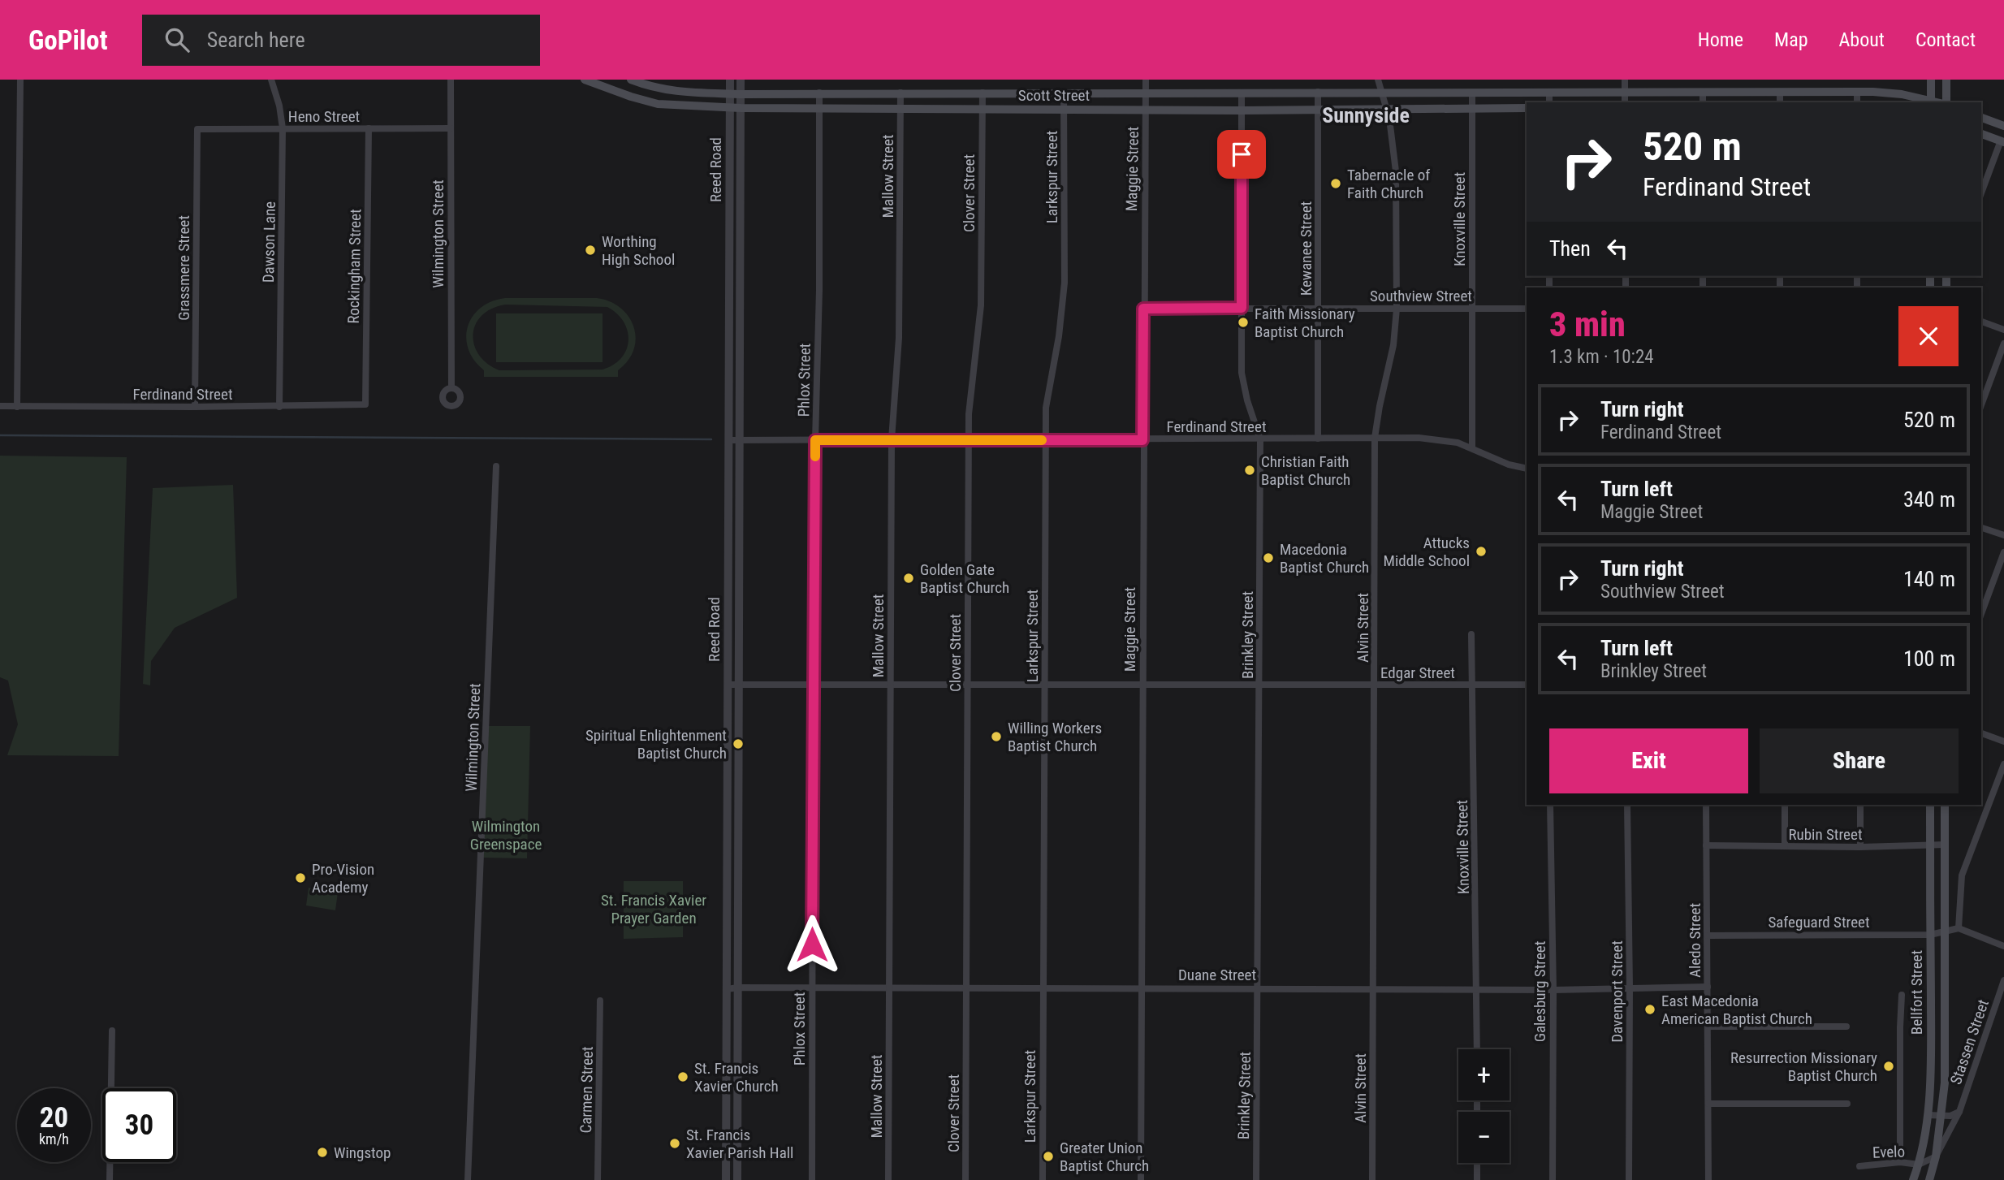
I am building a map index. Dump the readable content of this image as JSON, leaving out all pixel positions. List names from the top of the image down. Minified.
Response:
{"streets":{"main road":["Scott Street","Bellfort Street"],"street":["Heno Street","Maggie Street","Reed Road","Mallow Street","Larkspur Street","Clover Street","Knoxville Street","Wilmington Street","Dawson Lane","Kewanee Street","Rockingham Street","Grassmere Street","Southview Street","Phlox Street","Ferdinand Street","Alvin Street","Brinkley Street","Edgar Street","Rubin Street","Safeguard Street","Aledo Street","Duane Street","Galesburg Street","Davenport Street","Stassen Street","Carmen Street","Evelo"]},"crossings":[["Scott Street","Maggie Street"],["Scott Street","Reed Road"],["Scott Street","Mallow Street"],["Scott Street","Larkspur Street"],["Scott Street","Clover Street"],["Scott Street","Knoxville Street"],["Scott Street","Kewanee Street"],["Scott Street","Phlox Street"],["Scott Street","Alvin Street"],["Scott Street","Brinkley Street"],["Heno Street","Wilmington Street"],["Heno Street","Dawson Lane"],["Heno Street","Rockingham Street"],["Heno Street","Grassmere Street"],["Maggie Street","Southview Street"],["Maggie Street","Ferdinand Street"],["Maggie Street","Edgar Street"],["Maggie Street","Duane Street"],["Reed Road","Ferdinand Street"],["Reed Road","Edgar Street"],["Reed Road","Duane Street"],["Mallow Street","Ferdinand Street"],["Mallow Street","Edgar Street"],["Mallow Street","Duane Street"],["Larkspur Street","Ferdinand Street"],["Larkspur Street","Edgar Street"],["Larkspur Street","Duane Street"],["Clover Street","Ferdinand Street"],["Clover Street","Edgar Street"],["Clover Street","Duane Street"],["Knoxville Street","Southview Street"],["Knoxville Street","Ferdinand Street"],["Knoxville Street","Edgar Street"],["Knoxville Street","Duane Street"],["Dawson Lane","Ferdinand Street"],["Kewanee Street","Southview Street"],["Kewanee Street","Ferdinand Street"],["Rockingham Street","Ferdinand Street"],["Grassmere Street","Ferdinand Street"],["Southview Street","Alvin Street"],["Southview Street","Brinkley Street"],["Phlox Street","Ferdinand Street"],["Phlox Street","Edgar Street"],["Phlox Street","Duane Street"],["Ferdinand Street","Alvin Street"],["Ferdinand Street","Brinkley Street"],["Alvin Street","Edgar Street"],["Alvin Street","Duane Street"],["Brinkley Street","Edgar Street"],["Brinkley Street","Duane Street"],["Rubin Street","Aledo Street"],["Rubin Street","Bellfort Street"],["Safeguard Street","Aledo Street"],["Safeguard Street","Bellfort Street"],["Aledo Street","Duane Street"],["Duane Street","Galesburg Street"],["Duane Street","Davenport Street"],["Bellfort Street","Stassen Street"],["Bellfort Street","Evelo"]],"districts":["Sunnyside"],"parks":["Wilmington Greenspace","St. Francis Xavier Prayer Garden"],"places":["Tabernacle of Faith Church","Worthing High School","Faith Missionary Baptist Church","Christian Faith Baptist Church","Attucks Middle School","Macedonia Baptist Church","Golden Gate Baptist Church","Willing Workers Baptist Church","Spiritual Enlightenment Baptist Church","Pro-Vision Academy","East Macedonia American Baptist Church","Resurrection Missionary Baptist Church","St. Francis Xavier Church","St. Francis Xavier Parish Hall","Wingstop","Greater Union Baptist Church"],"page":{"header":"GoPilot","search":"Search here","nav":["Home","Map","About","Contact"],"turn":["520 m","Ferdinand Street"],"then":"Then","heading":["3 min","1.3 km · 10:24"],"list":[{"name":"Turn right","note":"Ferdinand Street","value":"520 m"},{"name":"Turn left","note":"Maggie Street","value":"340 m"},{"name":"Turn right","note":"Southview Street","value":"140 m"},{"name":"Turn left","note":"Brinkley Street","value":"100 m"}],"buttons":["Exit","Share"],"map_buttons":["+","−"],"speed":"20 km/h","limit":"30"}}
